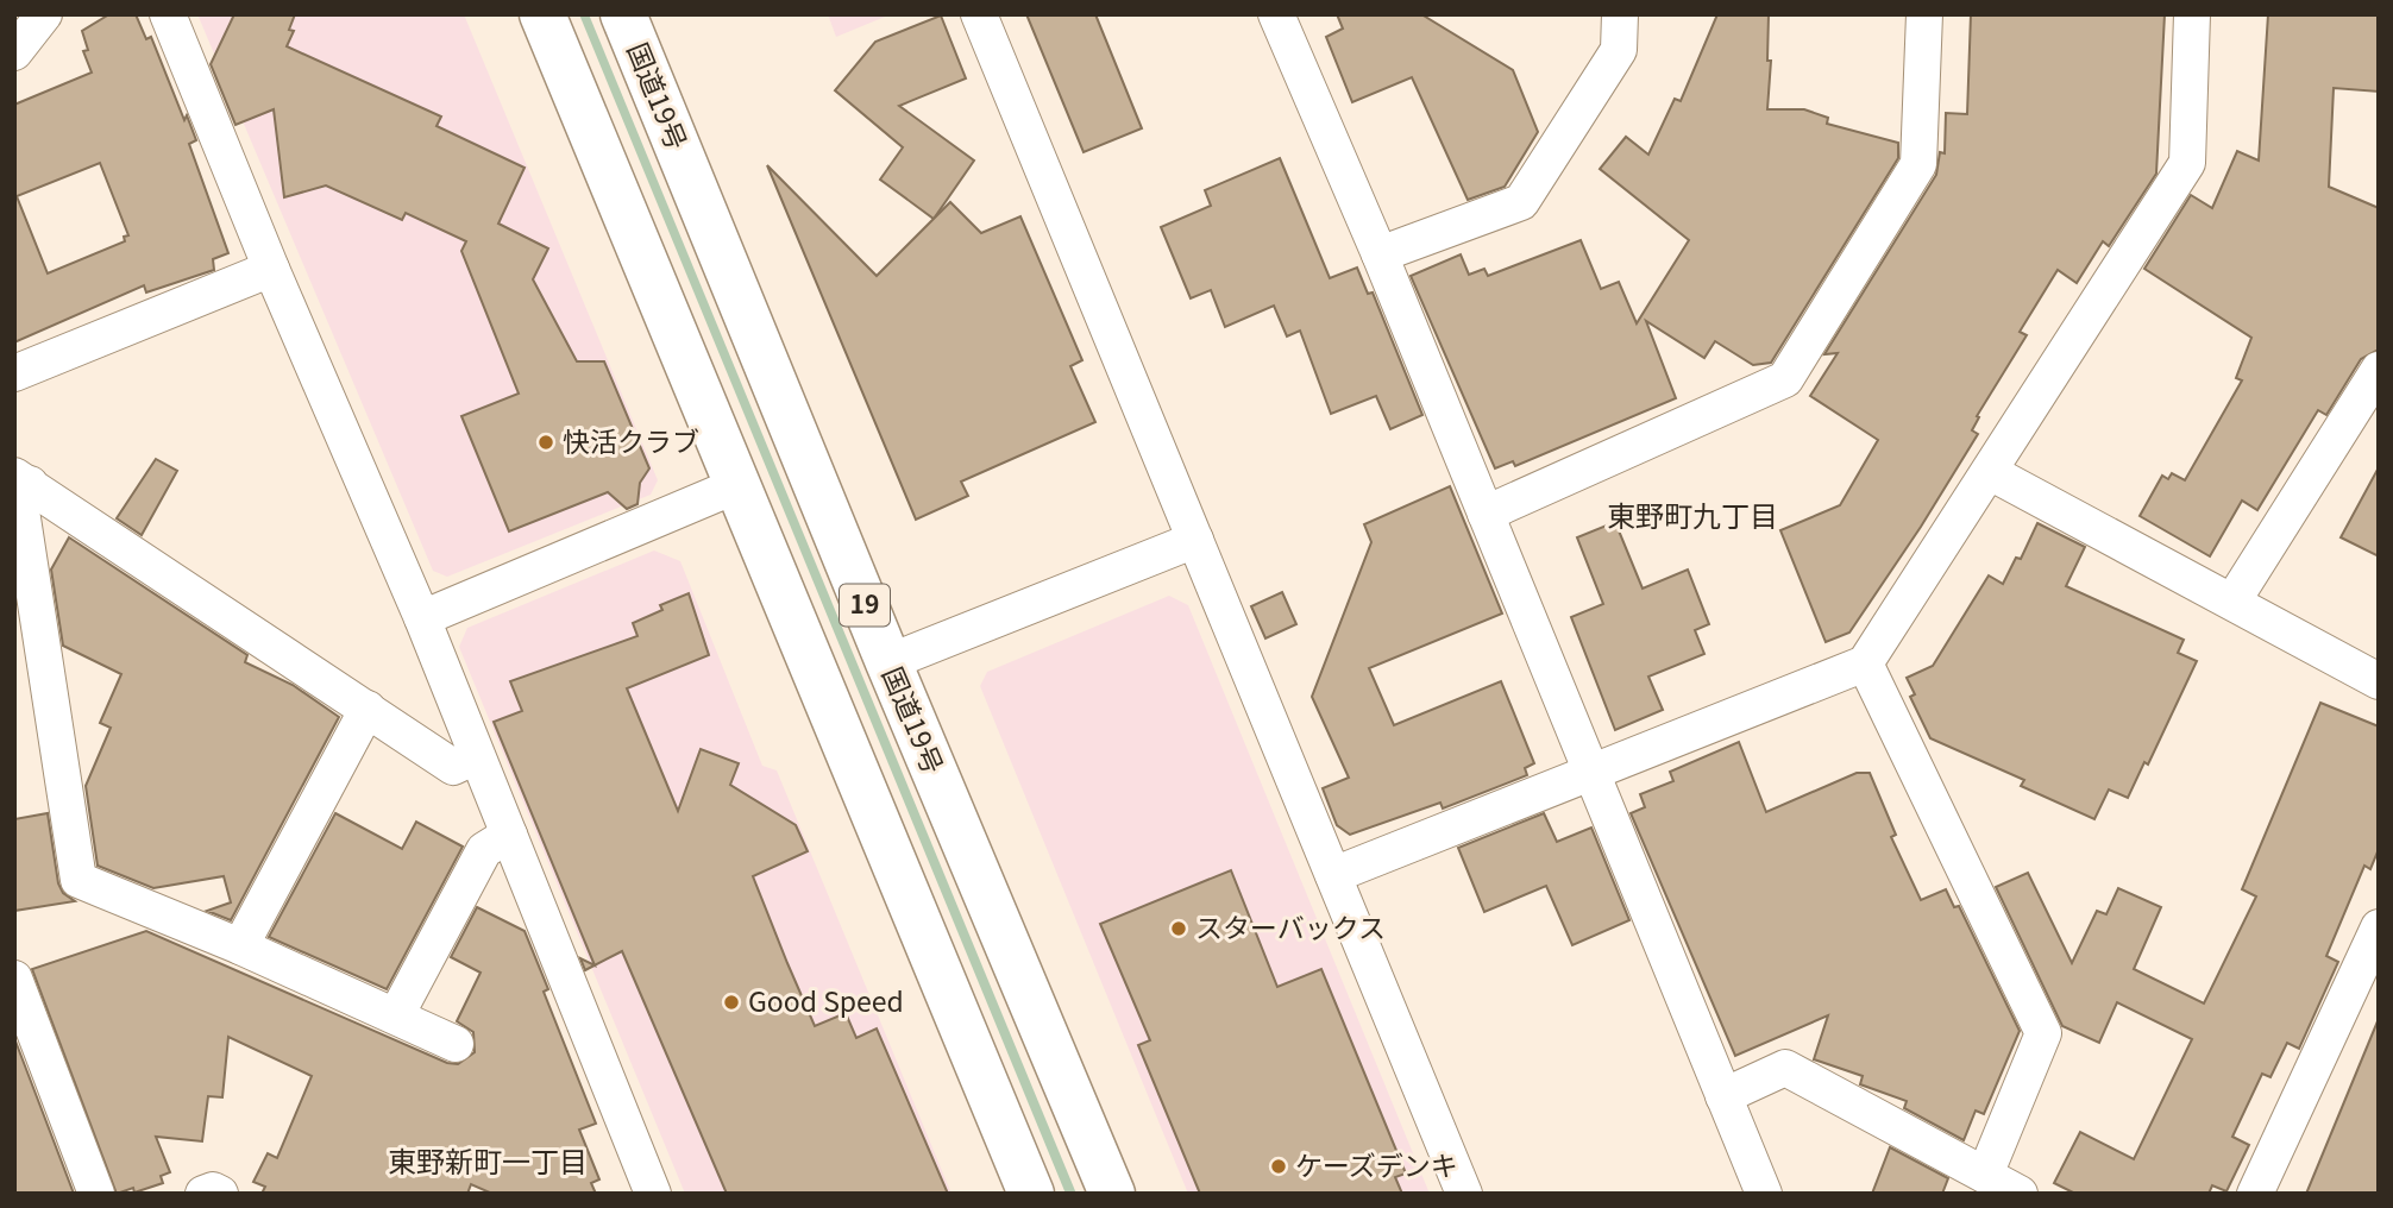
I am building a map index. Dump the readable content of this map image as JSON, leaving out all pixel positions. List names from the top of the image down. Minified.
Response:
{"streets":{"highway":["国道19号","19"]},"districts":["東野町九丁目","東野新町一丁目"],"places":["快活クラブ","スターバックス","Good Speed","ケーズデンキ"]}
